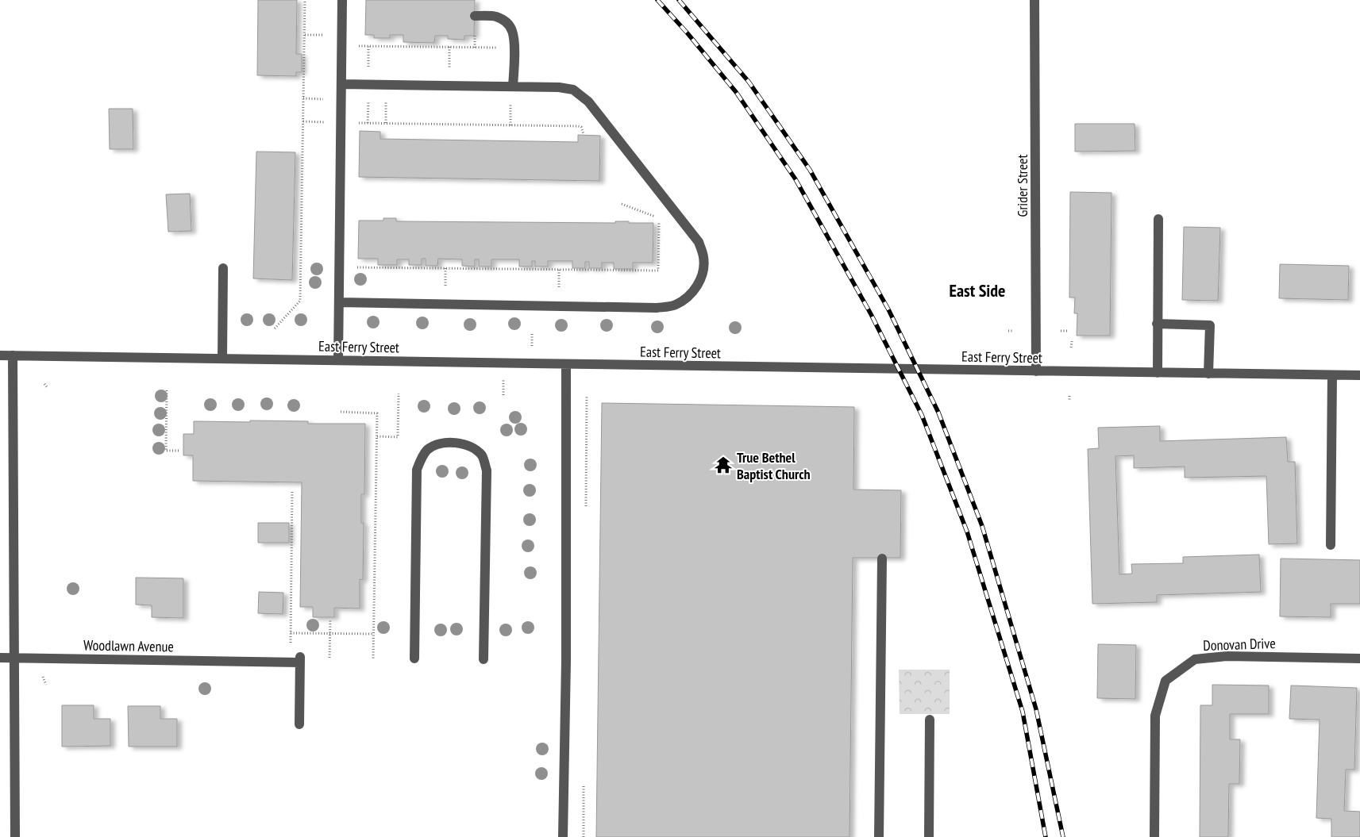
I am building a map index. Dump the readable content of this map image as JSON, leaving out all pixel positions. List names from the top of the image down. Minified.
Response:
{"streets":{"street":["Grider Street","East Ferry Street","Donovan Drive","Woodlawn Avenue"]},"crossings":[["Grider Street","East Ferry Street"]],"districts":["East Side"],"places":{"temple":["True Bethel Baptist Church"]}}
